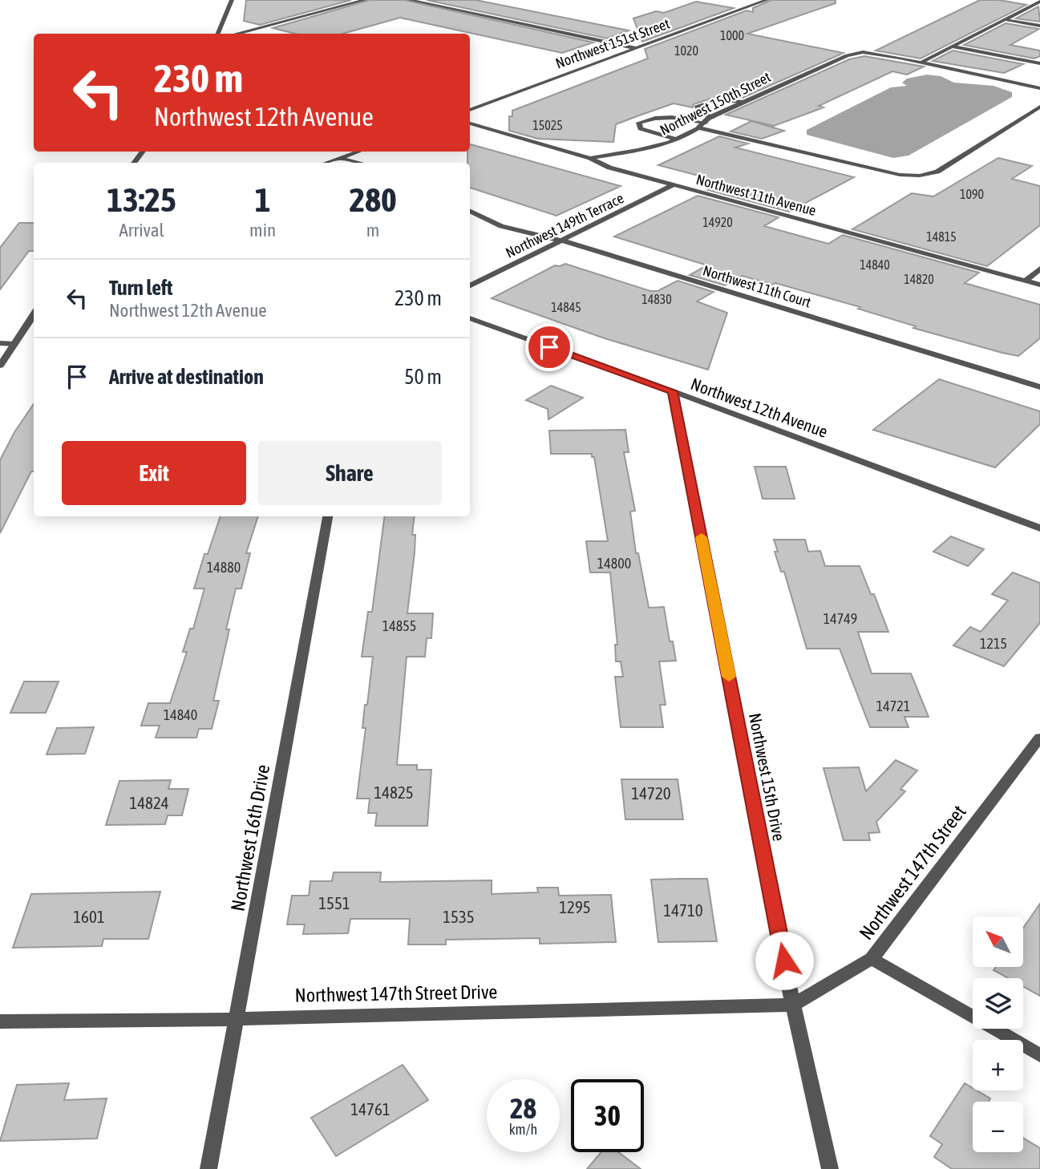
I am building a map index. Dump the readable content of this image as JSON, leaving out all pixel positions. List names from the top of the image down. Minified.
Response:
{"streets":{"street":["Northwest 151st Street","Northwest 150th Street","Northwest 11th Avenue","Northwest 149th Terrace","Northwest 11th Court","Northwest 12th Avenue","Northwest 15th Drive","Northwest 16th Drive","Northwest 147th Street","Northwest 147th Street Drive"]},"crossings":[["Northwest 150th Street","Northwest 11th Avenue"],["Northwest 11th Avenue","Northwest 149th Terrace"],["Northwest 149th Terrace","Northwest 11th Court"],["Northwest 12th Avenue","Northwest 15th Drive"],["Northwest 15th Drive","Northwest 147th Street"],["Northwest 15th Drive","Northwest 147th Street Drive"],["Northwest 16th Drive","Northwest 147th Street Drive"],["Northwest 147th Street","Northwest 147th Street Drive"]],"house_numbers":["1000","1020","15025","1090","14920","14815","14840","14820","14830","14845","14800","14880","14749","14855","1215","14721","14840","14825","14720","14824","1551","1295","14710","1601","1535","14761"],"north":"top left","page":{"turn":["230 m","Northwest 12th Avenue"],"eta":["13:25","Arrival","1","min","280","m"],"list":[{"name":"Turn left","note":"Northwest 12th Avenue","value":"230 m"},{"name":"Arrive at destination","value":"50 m"}],"buttons":["Exit","Share"],"map_buttons":["+","−"],"speed":"28 km/h","limit":"30"}}
